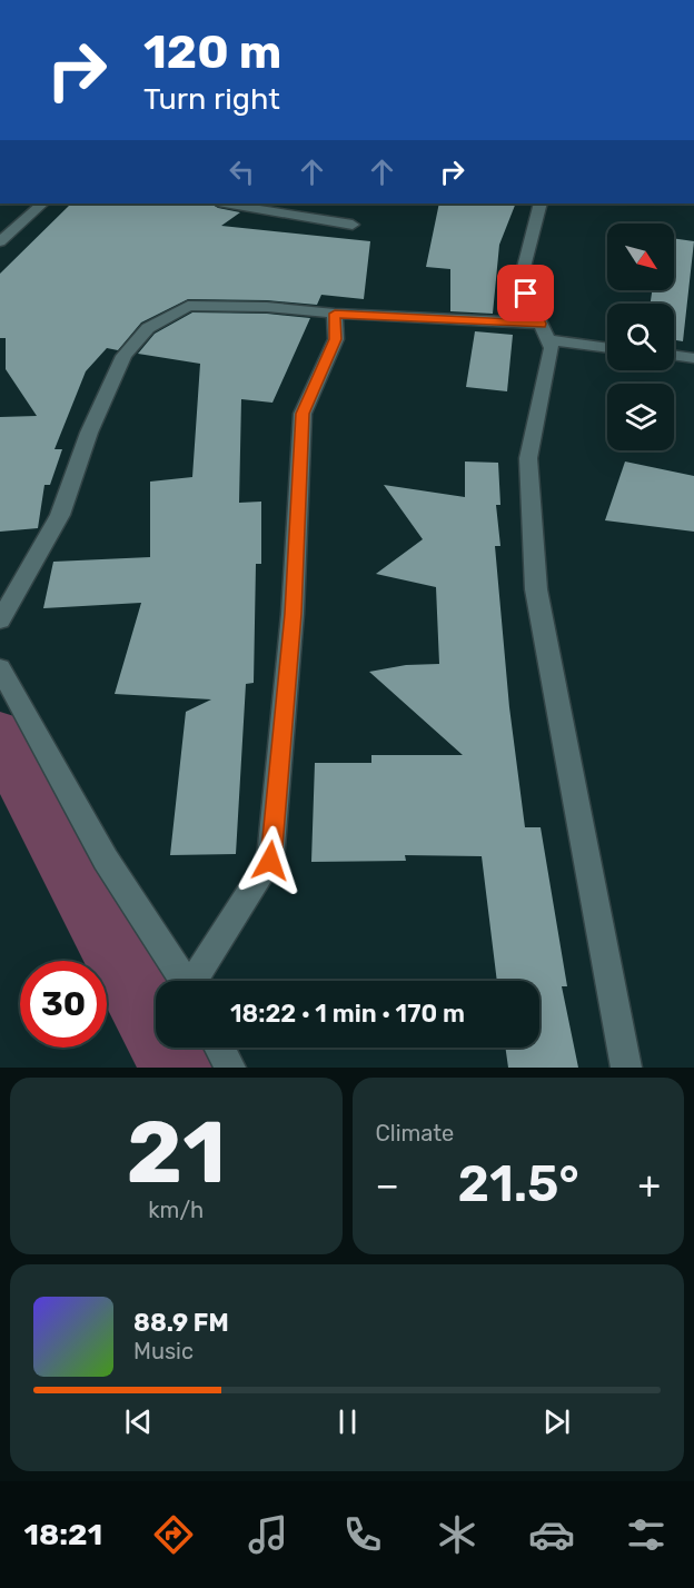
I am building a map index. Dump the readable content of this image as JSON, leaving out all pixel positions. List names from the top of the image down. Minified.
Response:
{"north":"bottom right","page":{"turn":["120 m","Turn right"],"limit":"30","trip":"18:22 · 1 min · 170 m","tile":[["21","km/h"],"Climate"],"heat":["−","21.5°","+"],"song":["88.9 FM","Music"],"tabs":"18:21"}}
